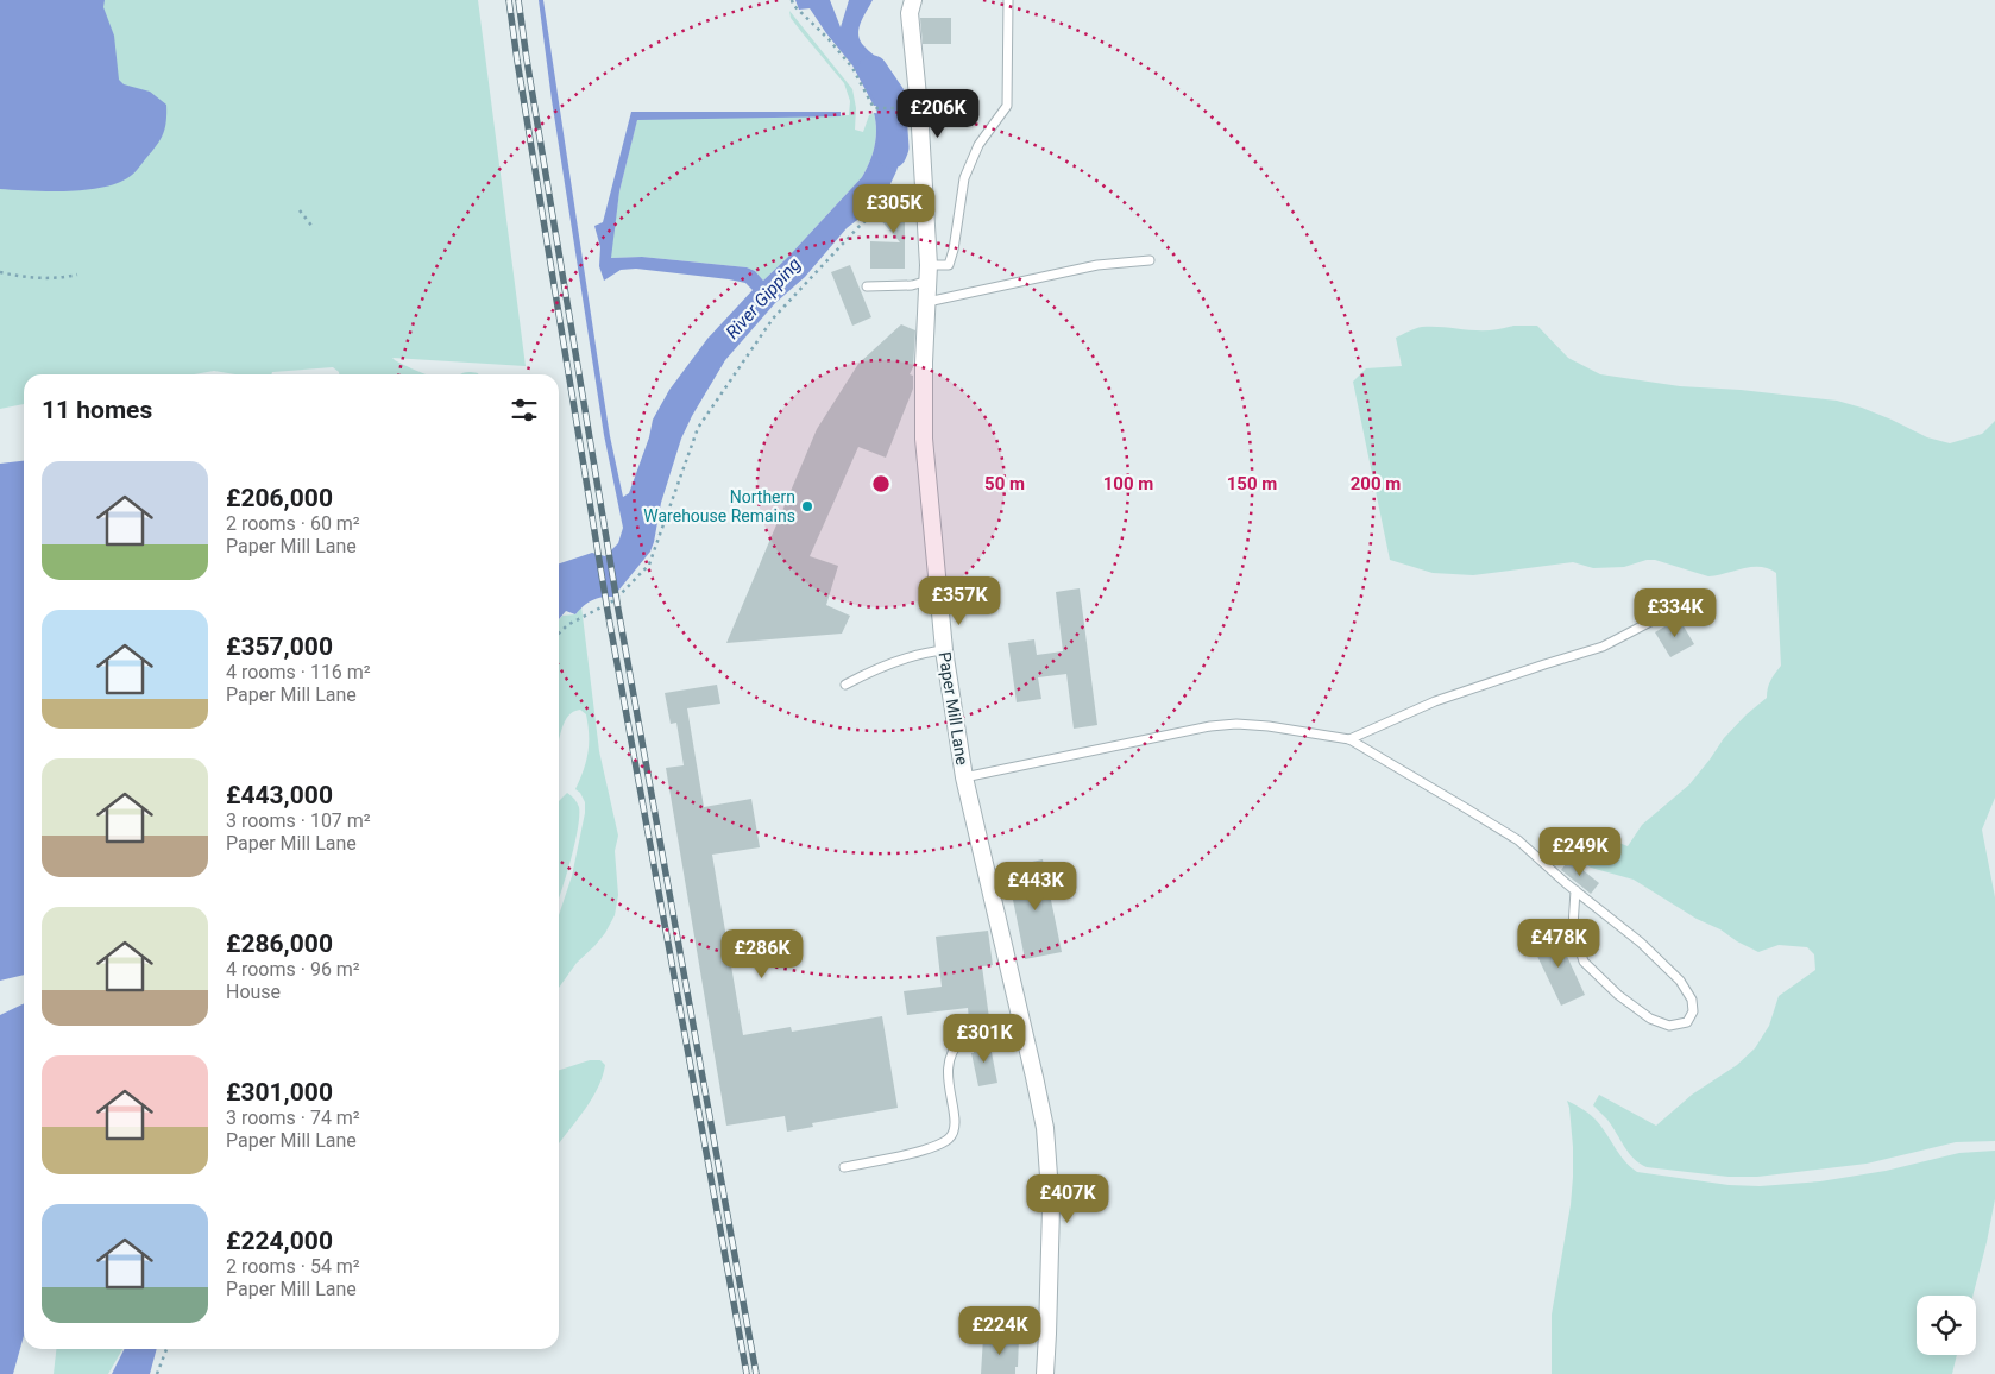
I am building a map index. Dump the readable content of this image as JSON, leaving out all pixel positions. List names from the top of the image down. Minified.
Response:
{"streets":{"street":["Paper Mill Lane"]},"water":["River Gipping"],"places":["Northern Warehouse Remains"],"page":{"price":["£206K","£305K","£357K","£334K","£249K","£443K","£478K","£286K","£301K","£407K","£224K"],"heading":"11 homes","list":[{"name":"£206,000","note":"2 rooms · 60 m² · Paper Mill Lane"},{"name":"£357,000","note":"4 rooms · 116 m² · Paper Mill Lane"},{"name":"£443,000","note":"3 rooms · 107 m² · Paper Mill Lane"},{"name":"£286,000","note":"4 rooms · 96 m² · House"},{"name":"£301,000","note":"3 rooms · 74 m² · Paper Mill Lane"},{"name":"£224,000","note":"2 rooms · 54 m² · Paper Mill Lane"}]},"rings":["50 m","100 m","150 m","200 m"]}
